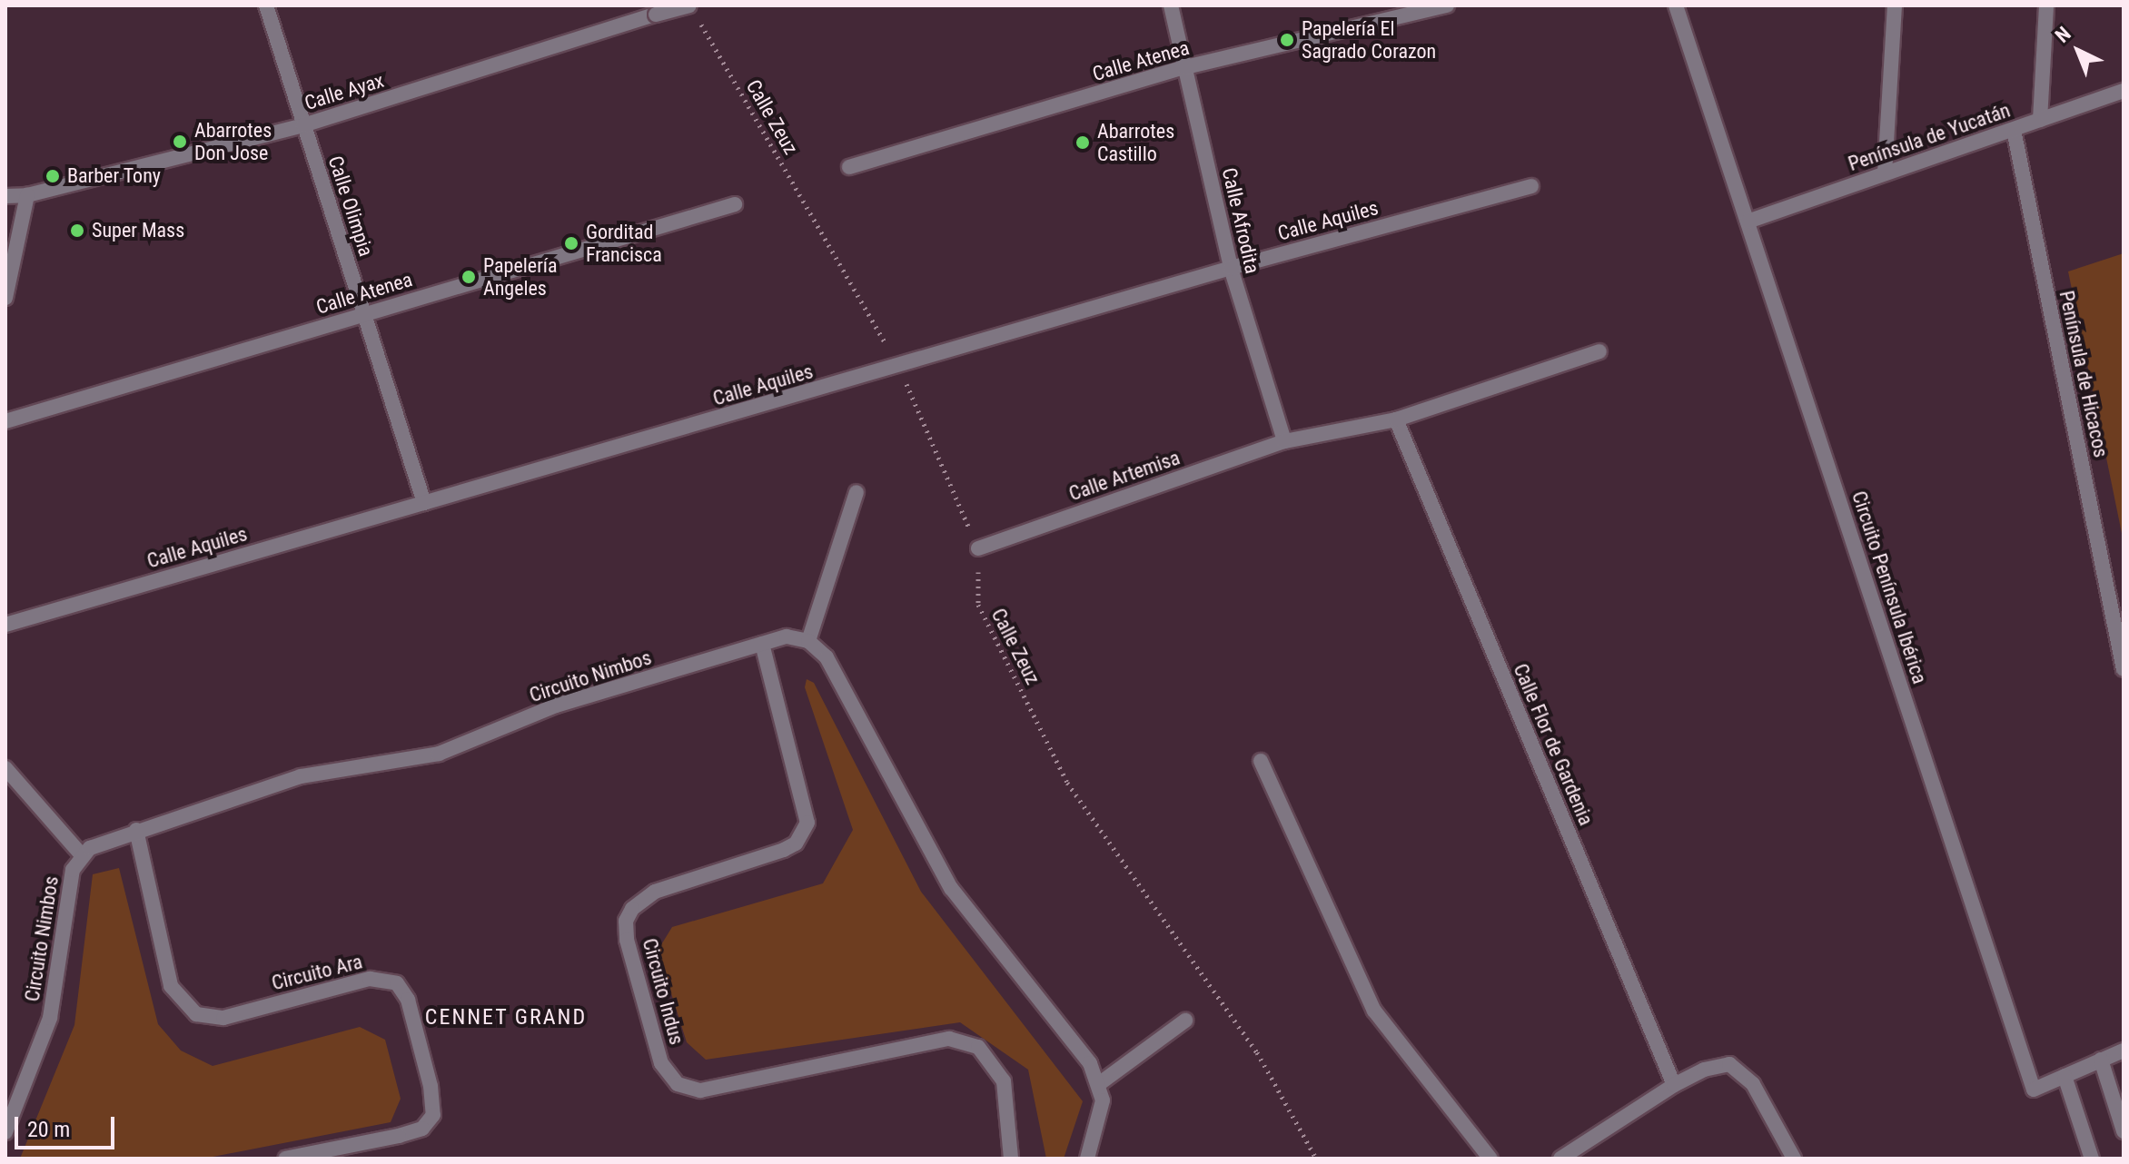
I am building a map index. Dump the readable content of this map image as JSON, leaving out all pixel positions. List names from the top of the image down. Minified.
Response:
{"streets":{"street":["Calle Atenea","Calle Ayax","Península de Yucatán","Calle Olimpia","Calle Afrodita","Calle Aquiles","Península de Hicacos","Calle Artemisa","Circuito Península Ibérica","Circuito Nimbos","Calle Flor de Gardenia","Circuito Ara","Circuito Indus"],"path":["Calle Zeuz"]},"crossings":[["Calle Atenea","Calle Olimpia"],["Calle Atenea","Calle Afrodita"],["Calle Ayax","Calle Zeuz"],["Calle Ayax","Calle Olimpia"],["Calle Zeuz","Calle Aquiles"],["Calle Zeuz","Calle Artemisa"],["Península de Yucatán","Península de Hicacos"],["Península de Yucatán","Circuito Península Ibérica"],["Calle Olimpia","Calle Aquiles"],["Calle Afrodita","Calle Aquiles"],["Calle Afrodita","Calle Artemisa"],["Calle Artemisa","Calle Flor de Gardenia"],["Circuito Nimbos","Circuito Ara"],["Circuito Nimbos","Circuito Indus"]],"districts":["CENNET GRAND"],"places":["Papelería El Sagrado Corazon","Abarrotes Don Jose","Abarrotes Castillo","Barber Tony","Super Mass","Gorditad Francisca","Papelería Angeles"],"scale_bar":"20 m","north":"top left"}
